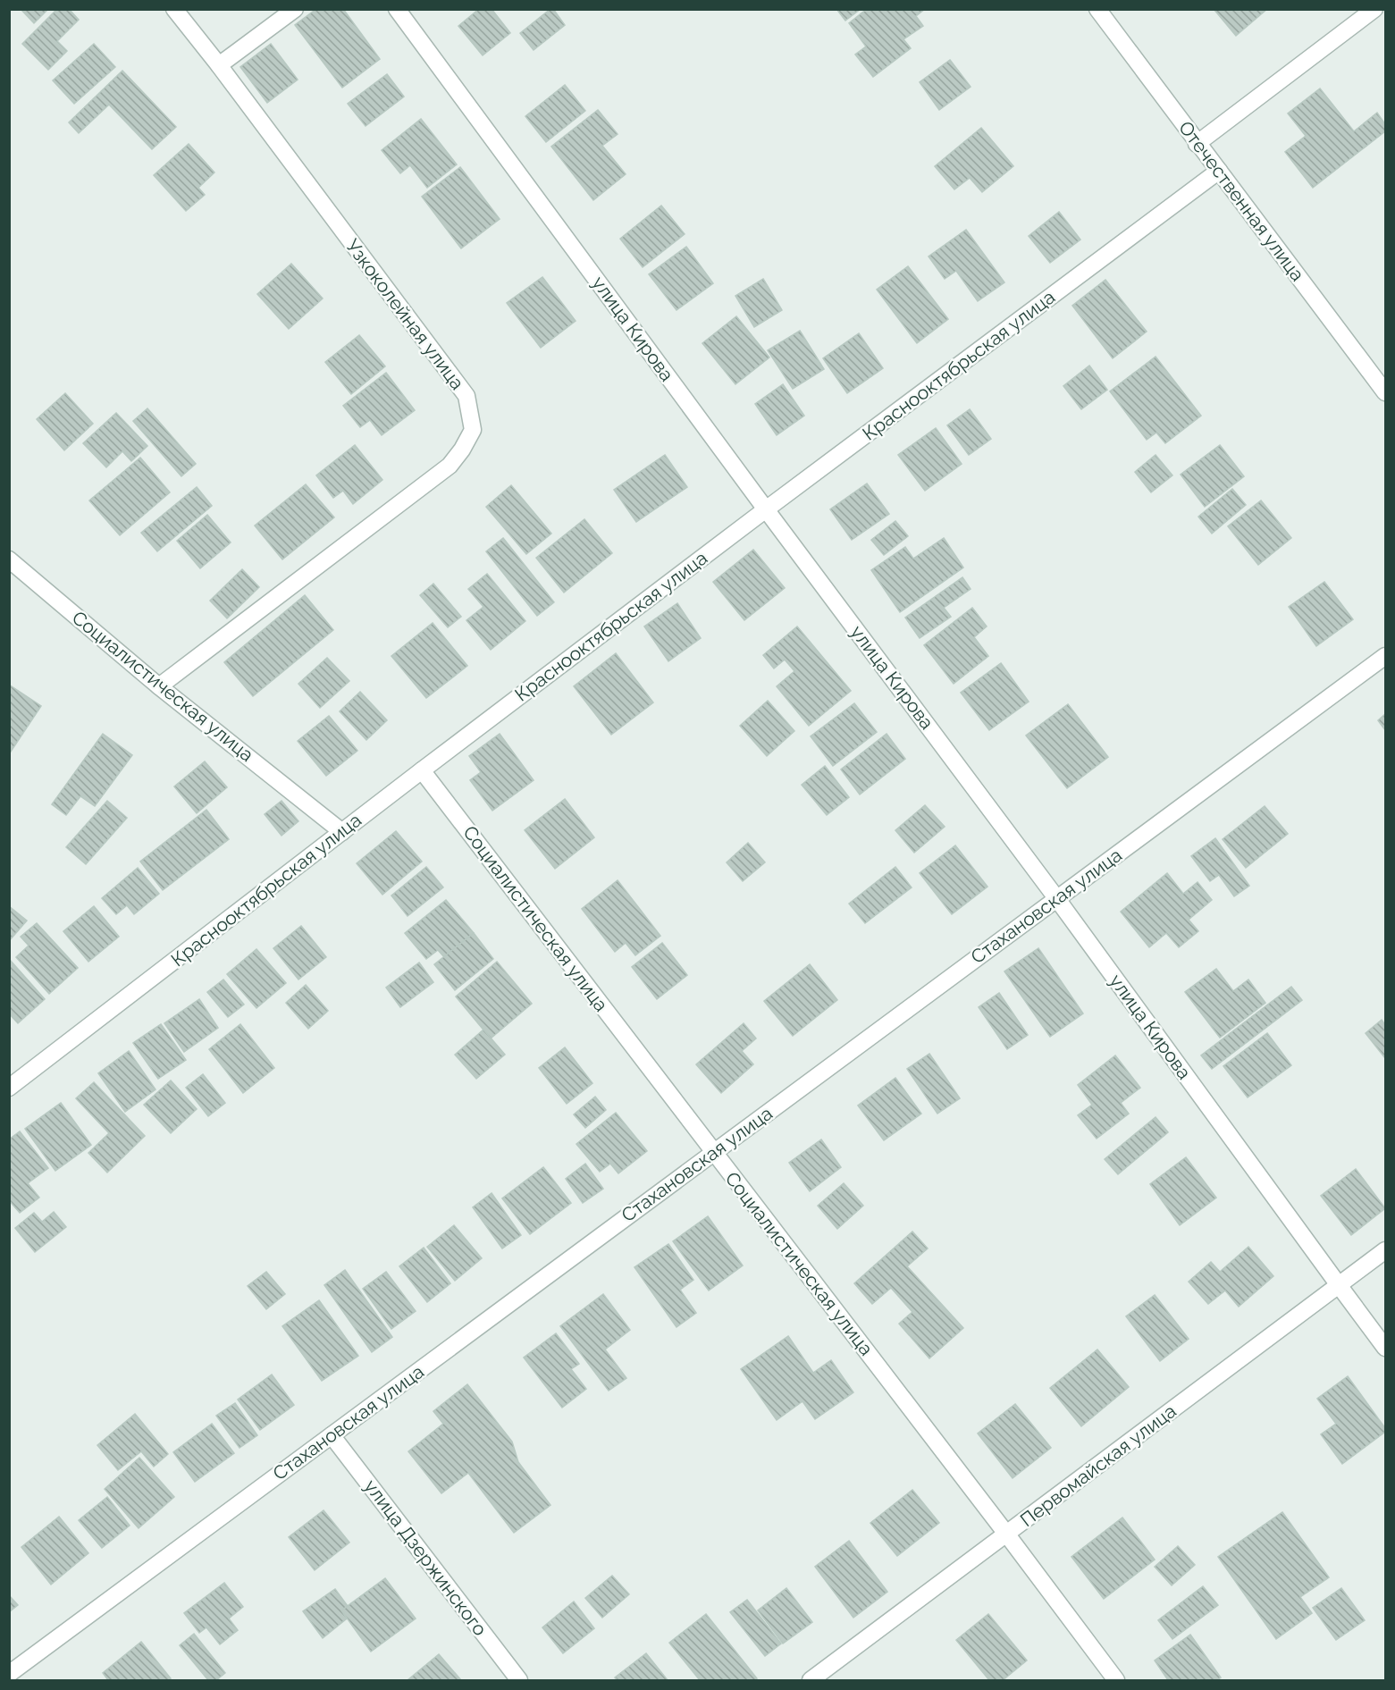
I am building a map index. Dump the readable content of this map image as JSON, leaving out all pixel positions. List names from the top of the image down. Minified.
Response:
{"streets":{"street":["Отечественная улица","Узкоколейная улица","улица Кирова","Краснооктябрьская улица","Социалистическая улица","Стахановская улица","Первомайская улица","улица Дзержинского"]},"crossings":[["Отечественная улица","Краснооктябрьская улица"],["Узкоколейная улица","Социалистическая улица"],["улица Кирова","Краснооктябрьская улица"],["улица Кирова","Стахановская улица"],["улица Кирова","Первомайская улица"],["Краснооктябрьская улица","Социалистическая улица"],["Социалистическая улица","Стахановская улица"],["Социалистическая улица","Первомайская улица"],["Стахановская улица","улица Дзержинского"]]}
